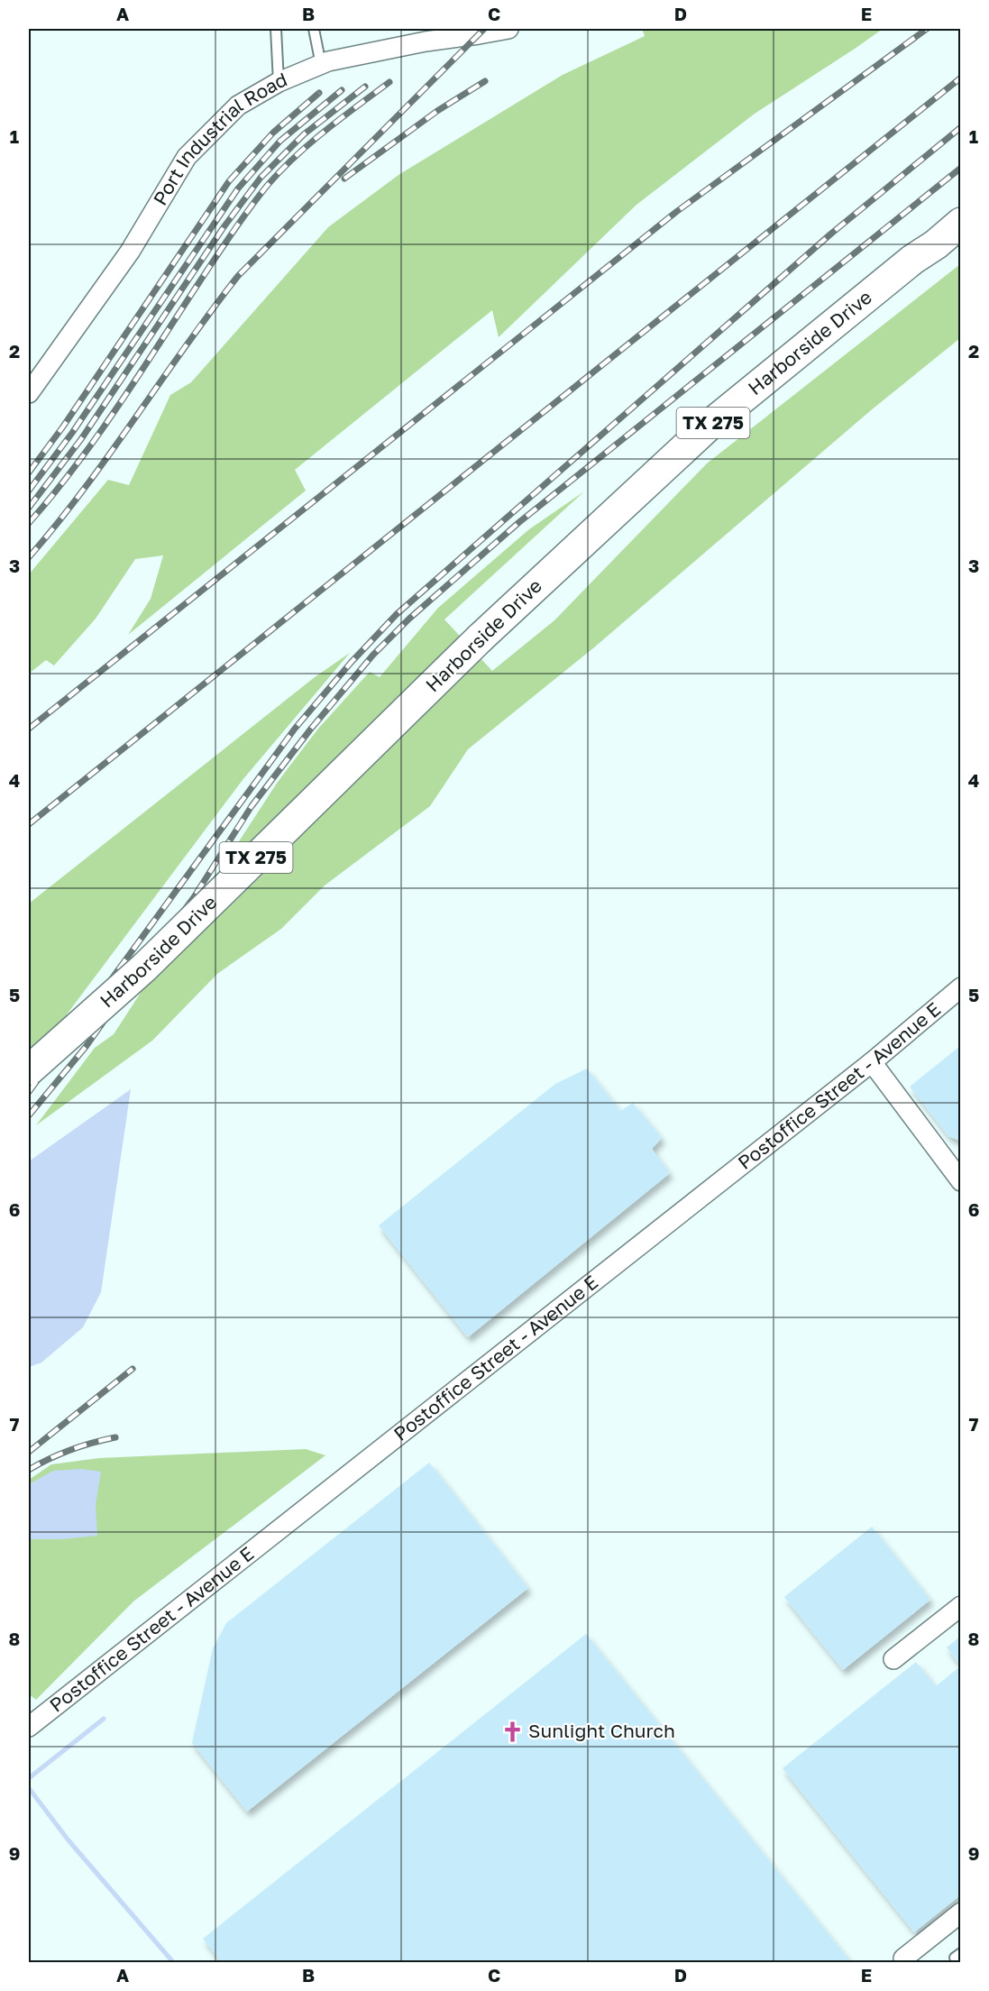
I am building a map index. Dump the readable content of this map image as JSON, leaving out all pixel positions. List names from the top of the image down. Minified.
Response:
{"streets":{"main road":["Harborside Drive","TX 275"],"street":["Port Industrial Road","Postoffice Street - Avenue E"]},"places":{"church":["Sunlight Church"]},"grid":{"columns":["A","B","C","D","E"],"rows":["1","2","3","4","5","6","7","8","9"]}}
